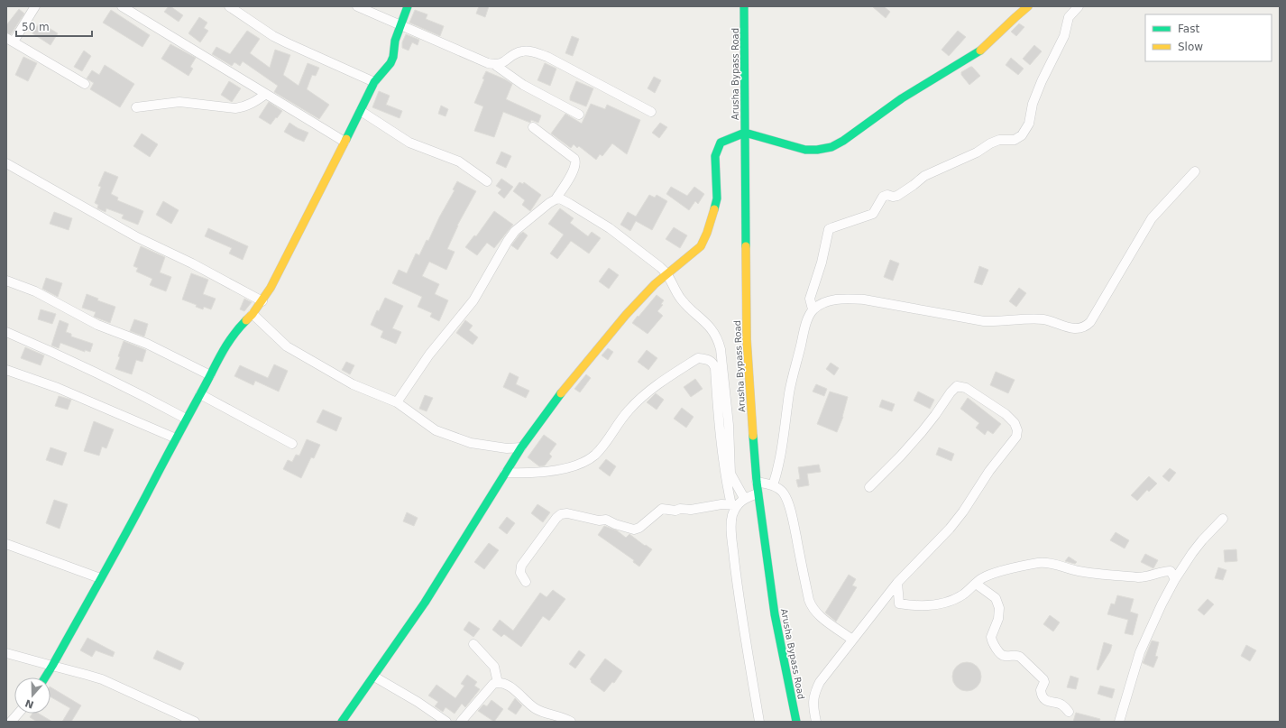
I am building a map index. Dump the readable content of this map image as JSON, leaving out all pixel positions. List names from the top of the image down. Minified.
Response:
{"streets":{"street":["Arusha Bypass Road"]},"legend":["Fast","Slow"],"scale_bar":"50 m","north":"bottom"}
